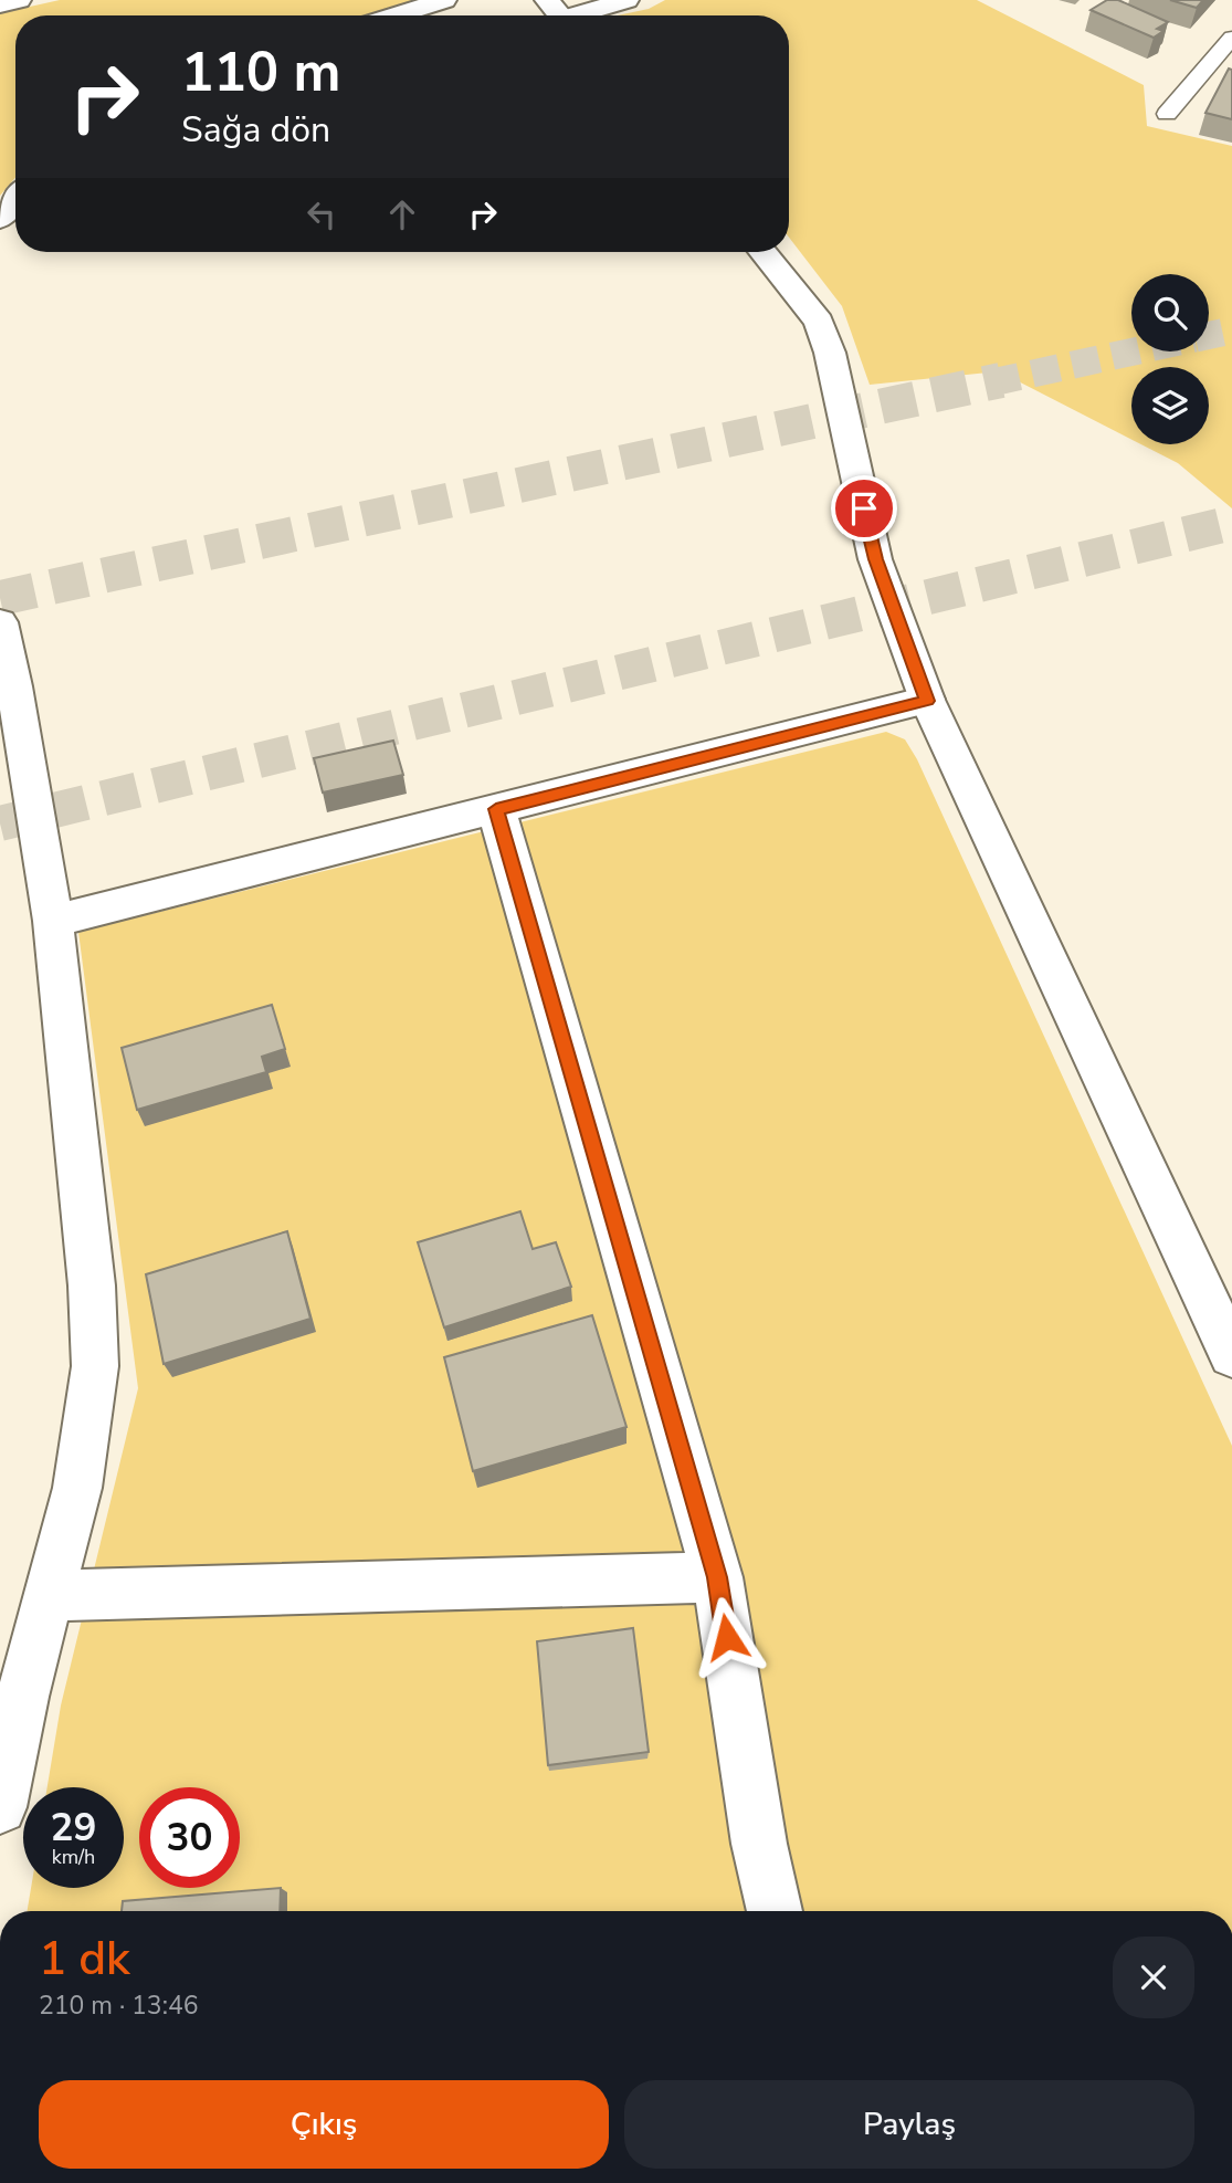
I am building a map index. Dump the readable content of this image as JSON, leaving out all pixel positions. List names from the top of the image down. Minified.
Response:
{"page":{"turn":["110 m","Sağa dön"],"speed":"29 km/h","limit":"30","heading":["1 dk","210 m · 13:46"],"buttons":["Çıkış","Paylaş"]}}
